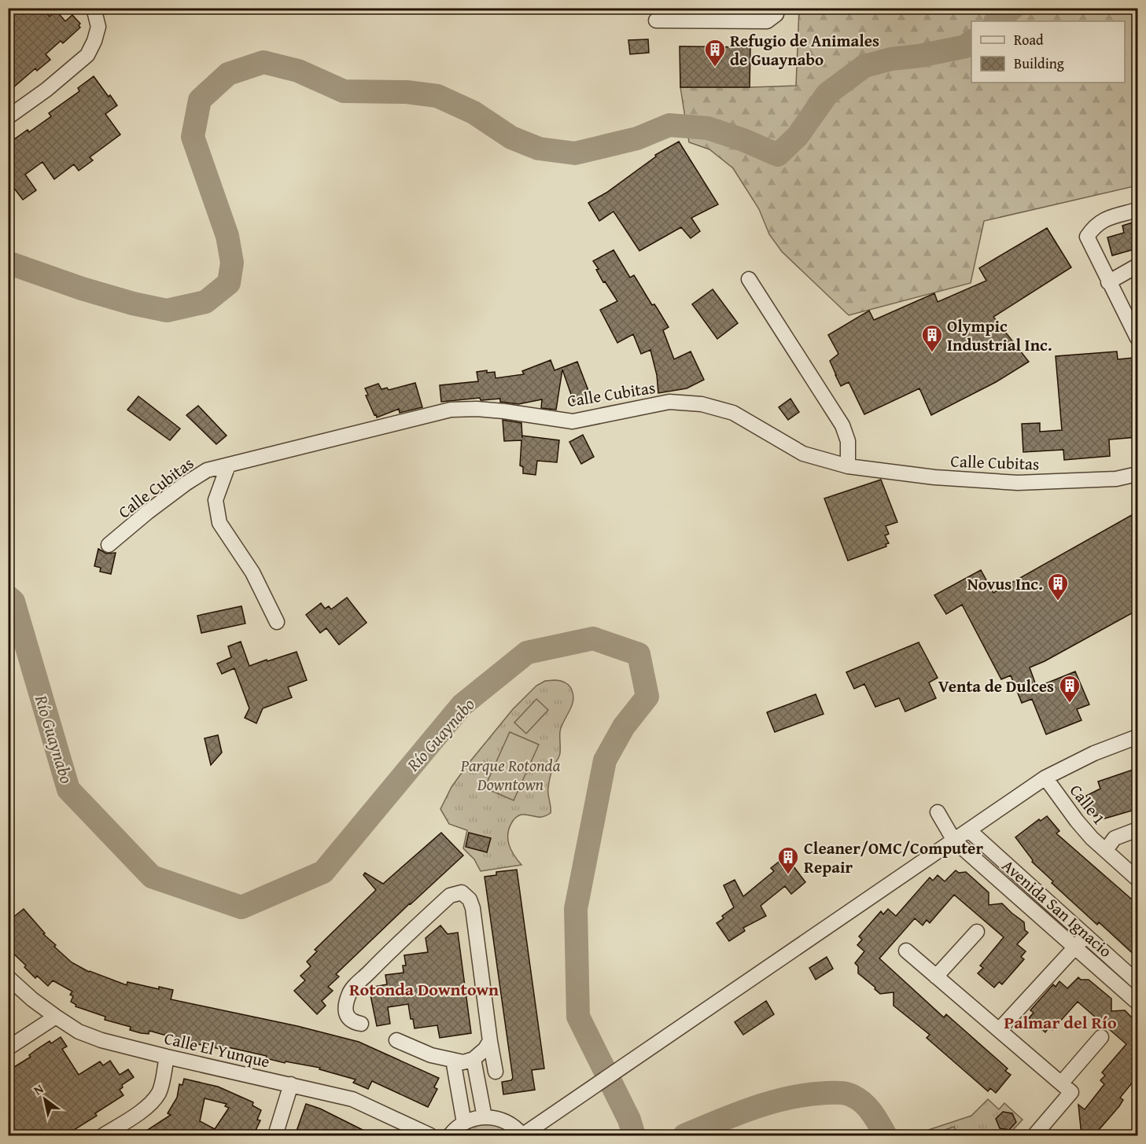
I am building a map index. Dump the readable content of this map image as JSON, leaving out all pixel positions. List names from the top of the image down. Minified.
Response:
{"streets":{"street":["Calle Cubitas","Calle 1","Avenida San Ignacio","Calle El Yunque"]},"districts":["Rotonda Downtown","Palmar del Río"],"water":["Río Guaynabo"],"parks":["Parque Rotonda Downtown"],"places":{"building":["Refugio de Animales de Guaynabo","Olympic Industrial Inc.","Novus Inc.","Venta de Dulces","Cleaner/OMC/Computer Repair"]},"legend":["Road","Building"],"north":"top left"}
